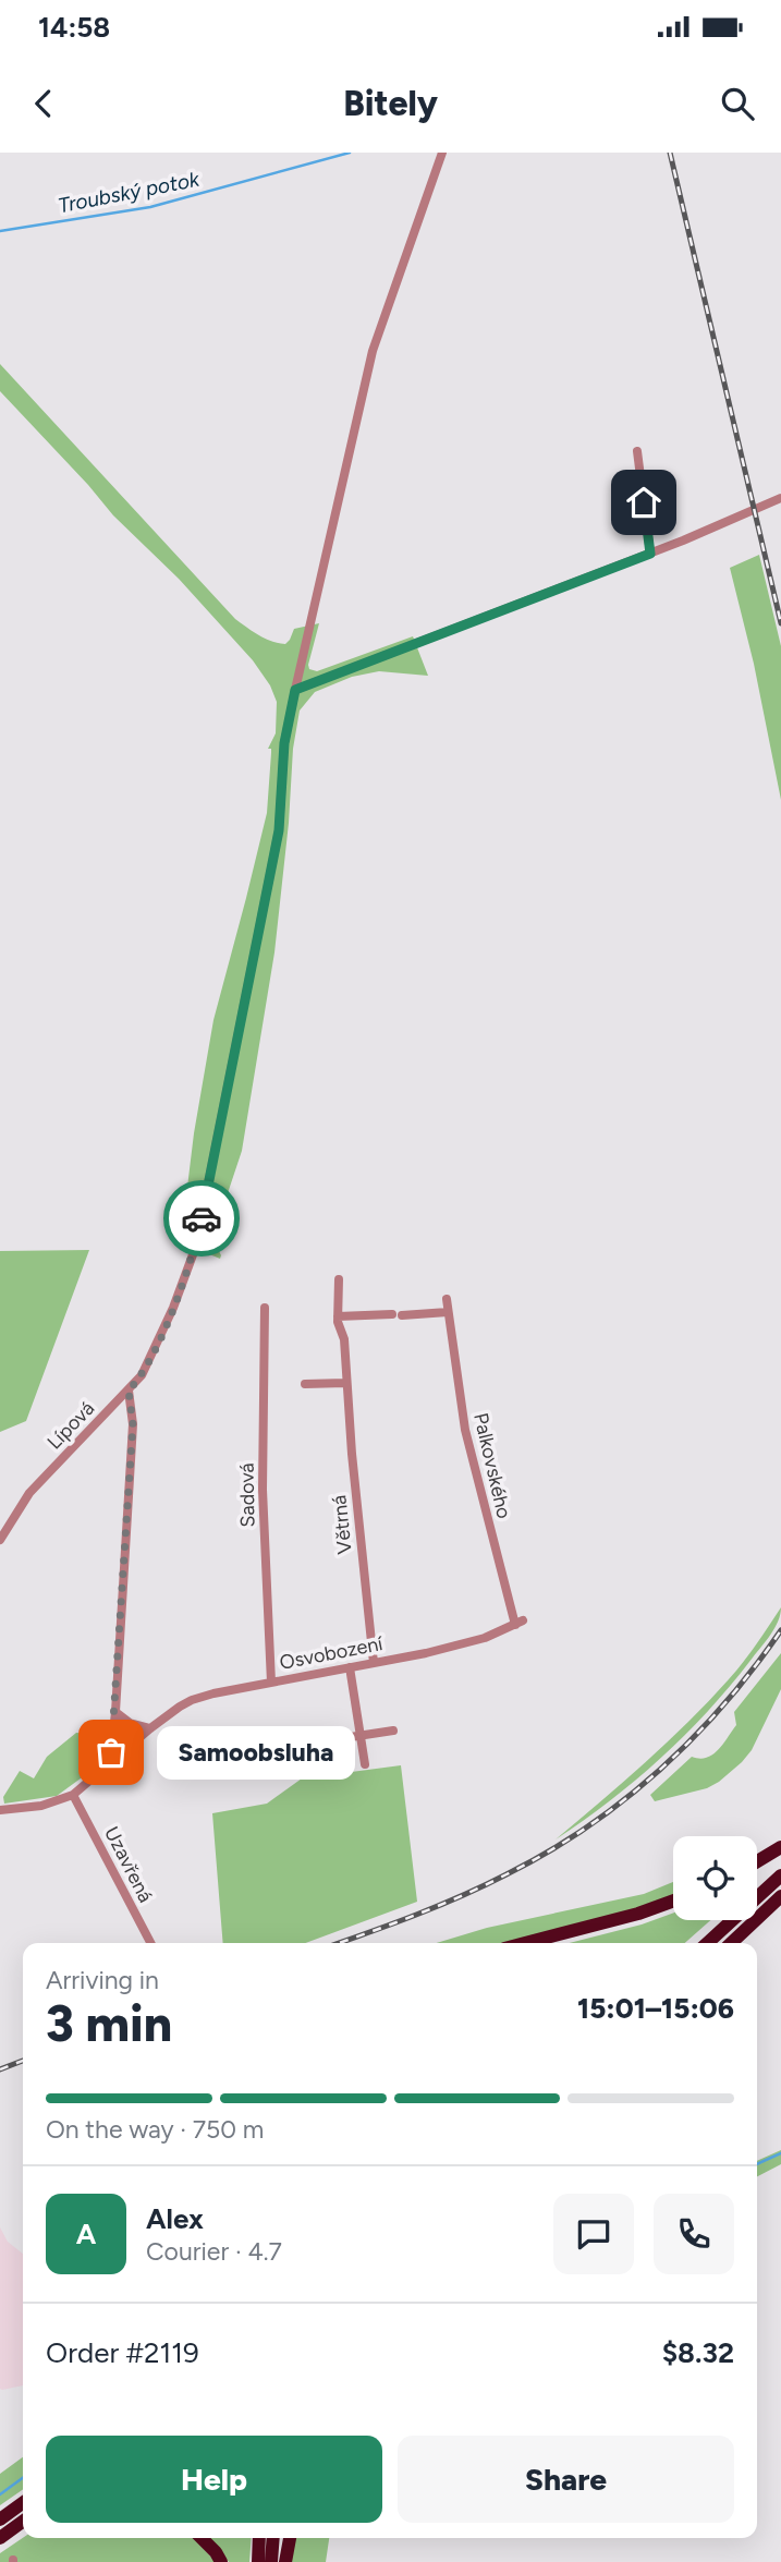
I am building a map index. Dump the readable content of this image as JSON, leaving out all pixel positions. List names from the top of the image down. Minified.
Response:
{"streets":{"street":["Lípová","Palkovského","Sadová","Větrná","Osvobození","Uzavřená"]},"crossings":[["Palkovského","Osvobození"],["Sadová","Osvobození"],["Větrná","Osvobození"],["Osvobození","Uzavřená"]],"water":["Troubský potok"],"places":["Samoobsluha"],"page":{"status":"14:58","header":"Bitely","bubble":"Samoobsluha","heading":["3 min","Arriving in","15:01–15:06"],"panel":["Alex","Courier · 4.7","Order #2119","$8.32"],"bar":"On the way · 750 m","round":"A","buttons":["Help","Share"]}}
